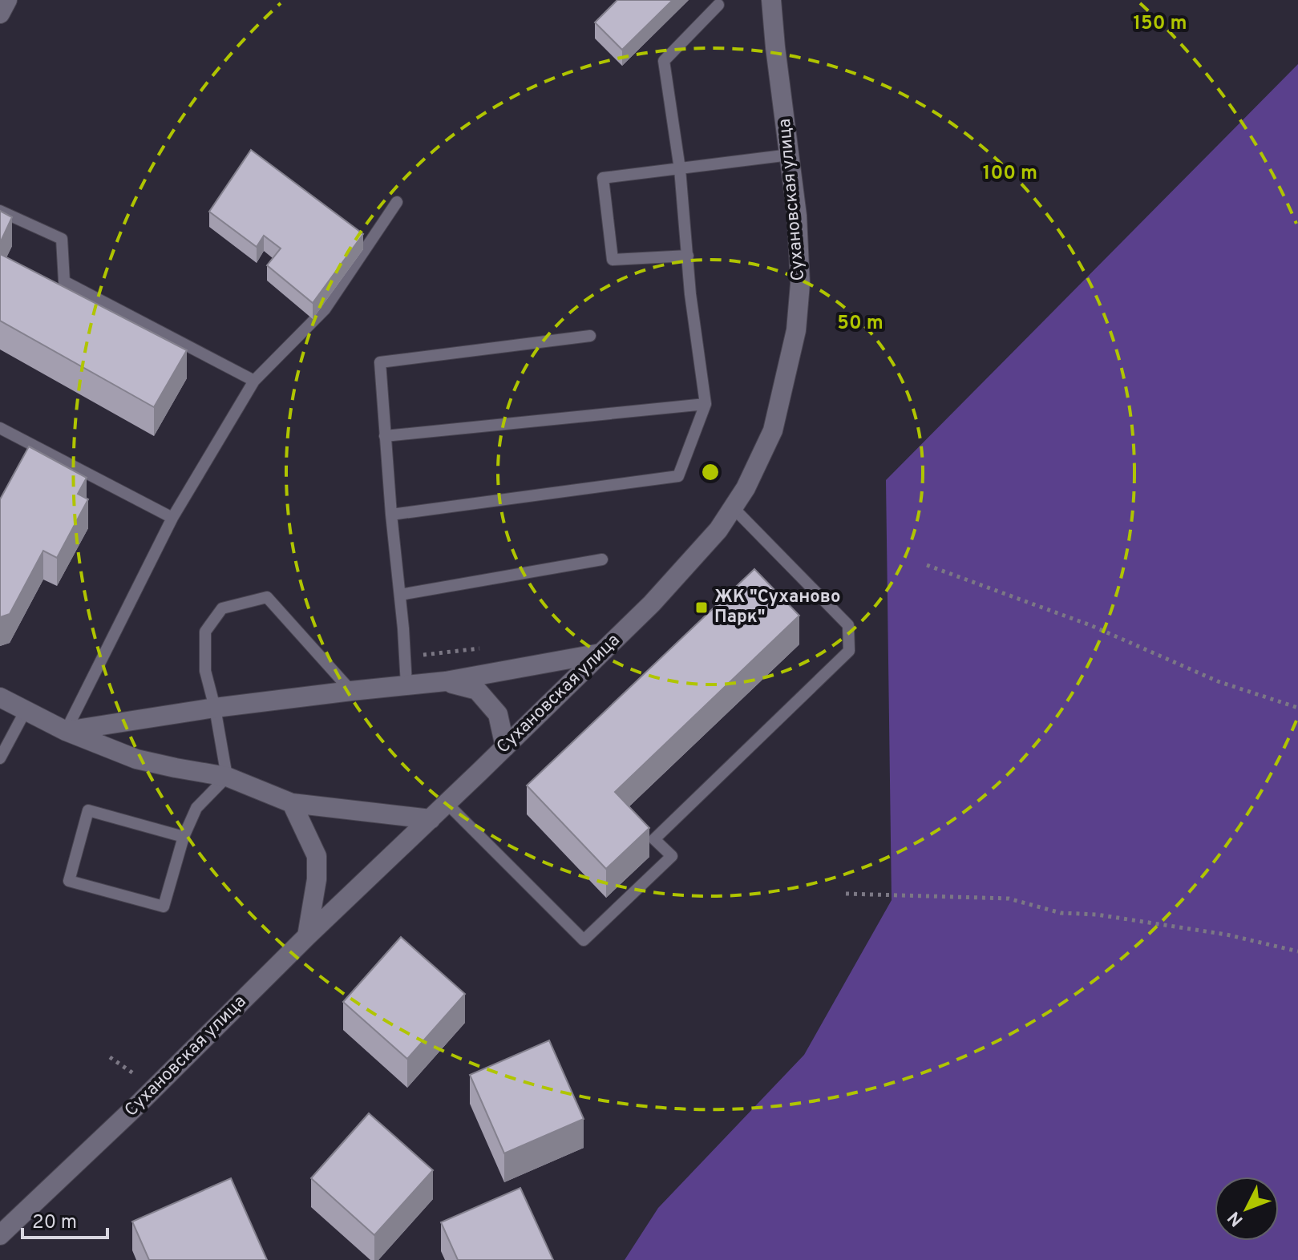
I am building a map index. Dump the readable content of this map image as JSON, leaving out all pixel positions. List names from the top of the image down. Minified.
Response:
{"streets":{"street":["Сухановская улица"]},"places":{"transit":["ЖК \"Суханово Парк\""]},"scale_bar":"20 m","north":"bottom left","rings":["150 m","100 m","50 m"]}
